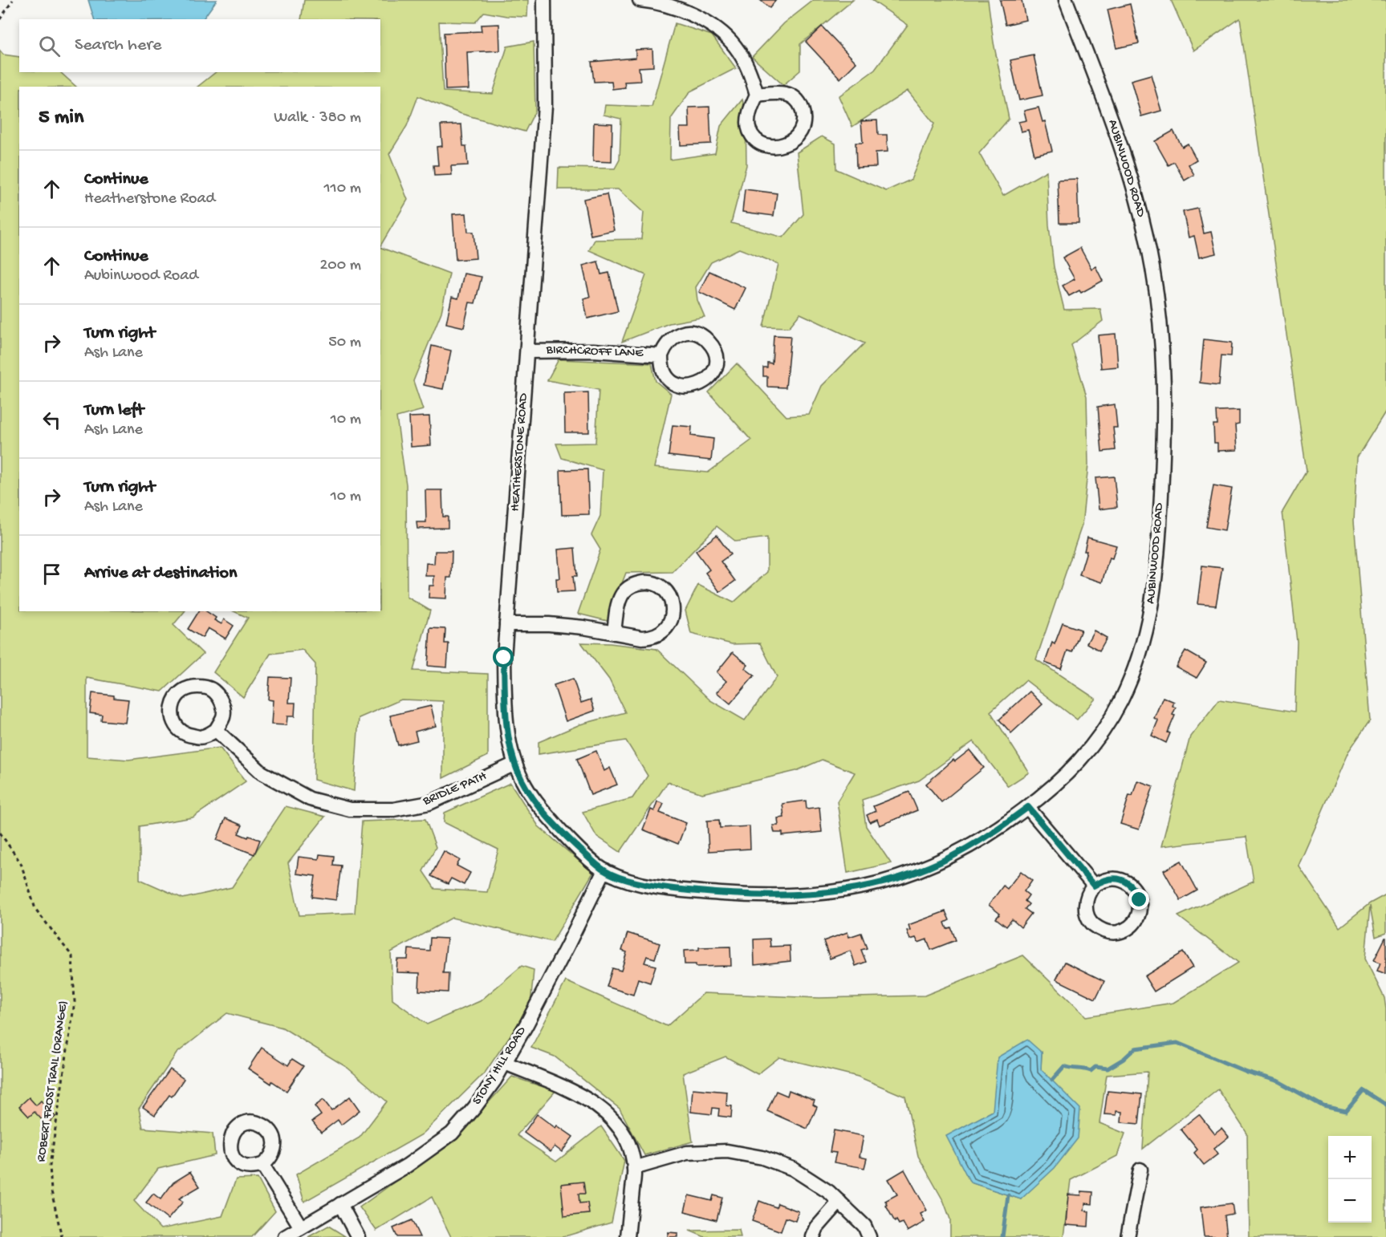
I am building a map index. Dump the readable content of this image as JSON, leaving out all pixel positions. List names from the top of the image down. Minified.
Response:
{"streets":{"street":["AUBINWOOD ROAD","BIRCHCROFF LANE","HEATHERSTONE ROAD","BRIDLE PATH","STONY HILL ROAD"],"path":["ROBERT FROST TRAIL (ORANGE)"]},"crossings":[["AUBINWOOD ROAD","HEATHERSTONE ROAD"],["AUBINWOOD ROAD","STONY HILL ROAD"],["BIRCHCROFF LANE","HEATHERSTONE ROAD"],["HEATHERSTONE ROAD","BRIDLE PATH"],["HEATHERSTONE ROAD","STONY HILL ROAD"]],"page":{"search":"Search here","heading":["5 min","Walk · 380 m"],"list":[["Continue","Heatherstone Road","110 m"],["Continue","Aubinwood Road","200 m"],["Turn right","Ash Lane","50 m"],["Turn left","Ash Lane","10 m"],["Turn right","Ash Lane","10 m"],"Arrive at destination"],"map_buttons":["+","−"]}}
